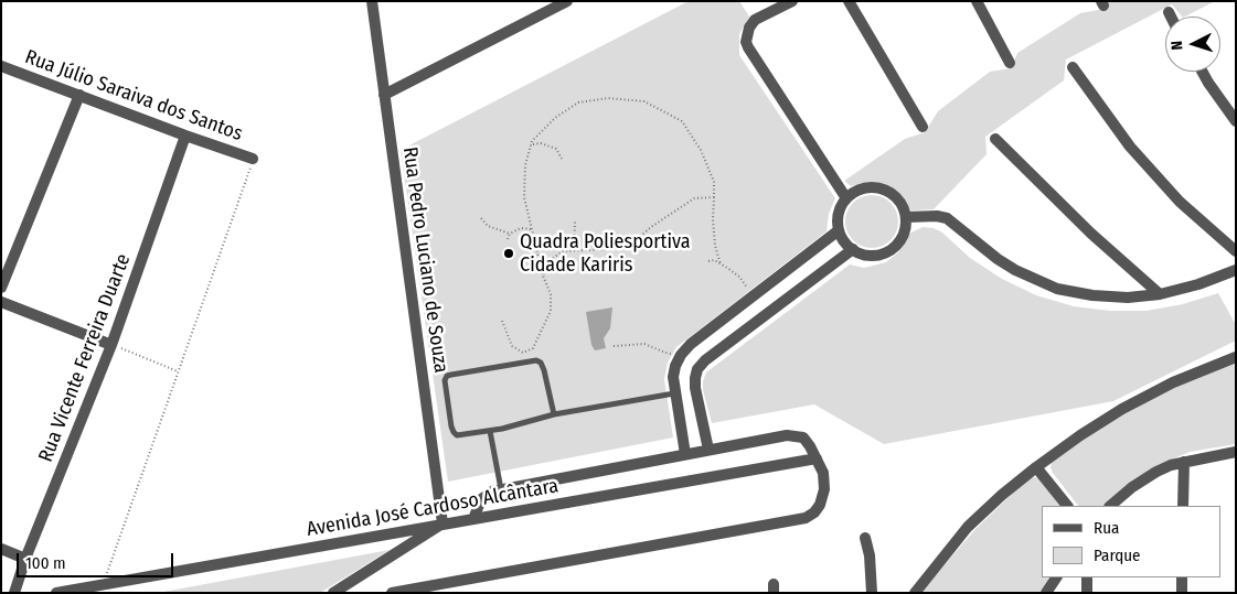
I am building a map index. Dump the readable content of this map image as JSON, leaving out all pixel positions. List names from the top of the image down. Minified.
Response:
{"streets":{"street":["Rua Júlio Saraiva dos Santos","Rua Pedro Luciano de Souza","Rua Vicente Ferreira Duarte","Avenida José Cardoso Alcântara"]},"crossings":[["Rua Júlio Saraiva dos Santos","Rua Vicente Ferreira Duarte"],["Rua Pedro Luciano de Souza","Avenida José Cardoso Alcântara"]],"places":["Quadra Poliesportiva Cidade Kariris"],"legend":["Rua","Parque"],"scale_bar":"100 m","north":"left"}
